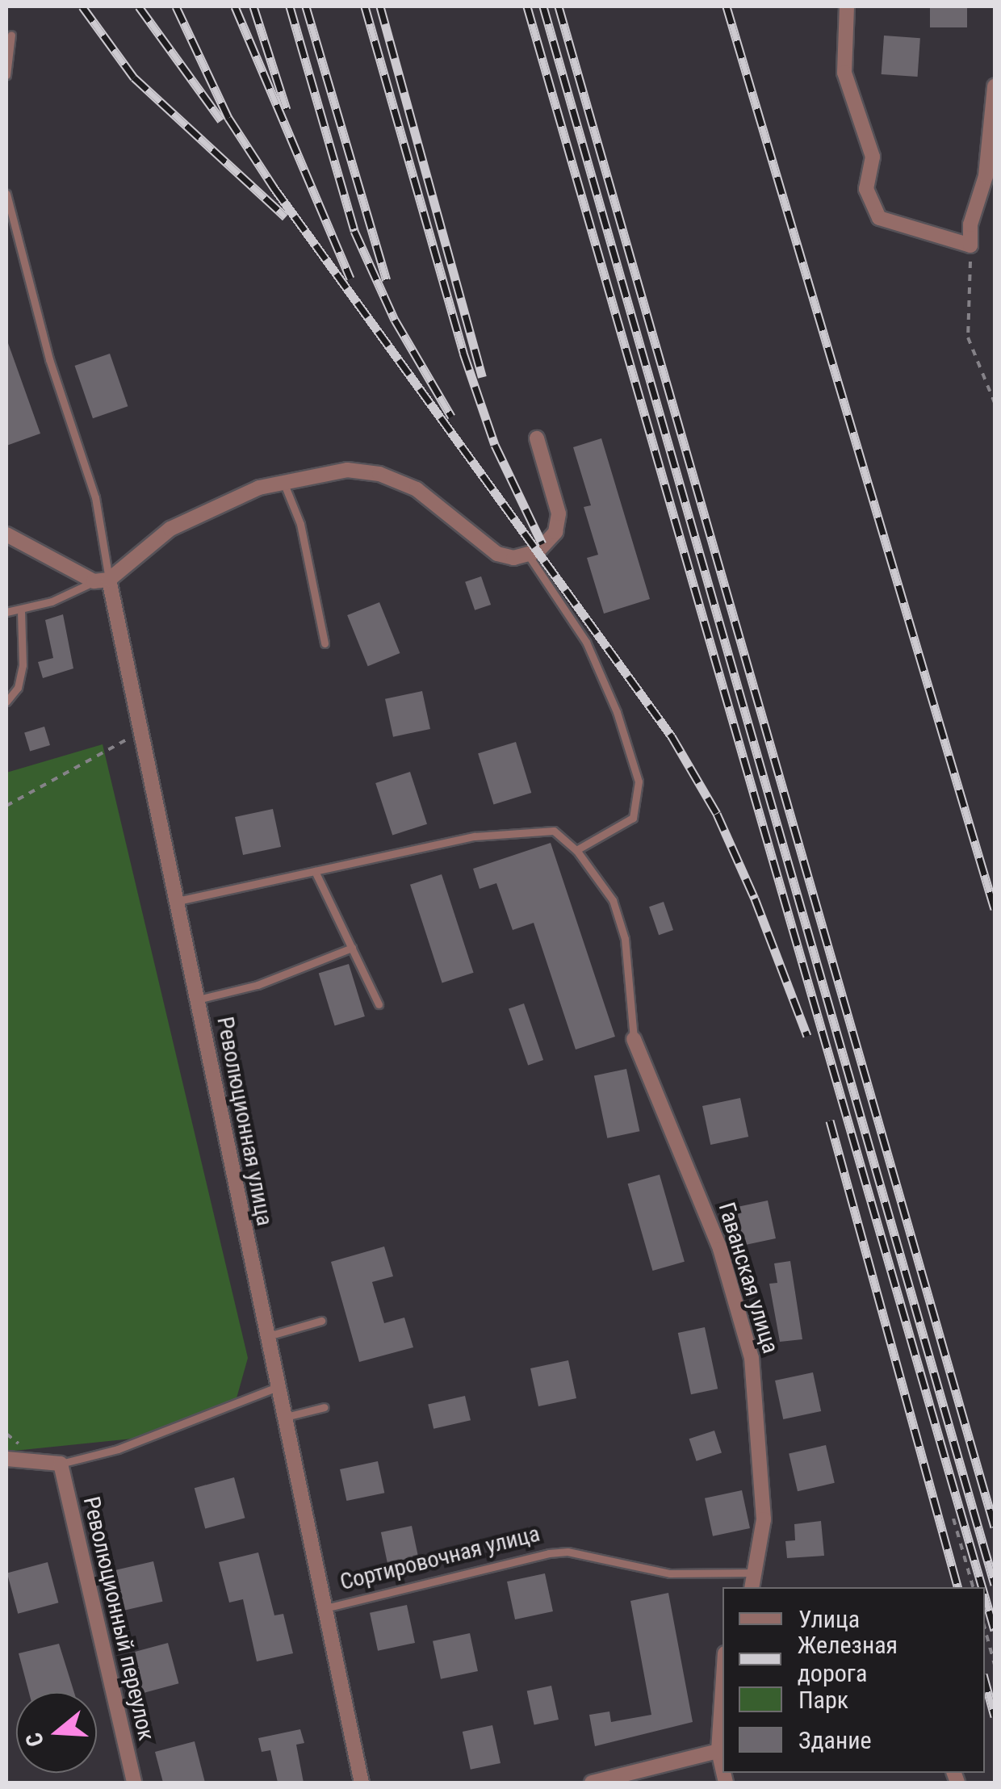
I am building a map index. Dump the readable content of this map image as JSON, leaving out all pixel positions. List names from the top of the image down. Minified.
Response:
{"streets":{"street":["Революционная улица","Гаванская улица","Революционный переулок"],"lane":["Сортировочная улица"]},"crossings":[["Революционная улица","Сортировочная улица"],["Гаванская улица","Сортировочная улица"]],"legend":["Улица","Железная дорога","Парк","Здание"],"north":"left"}
